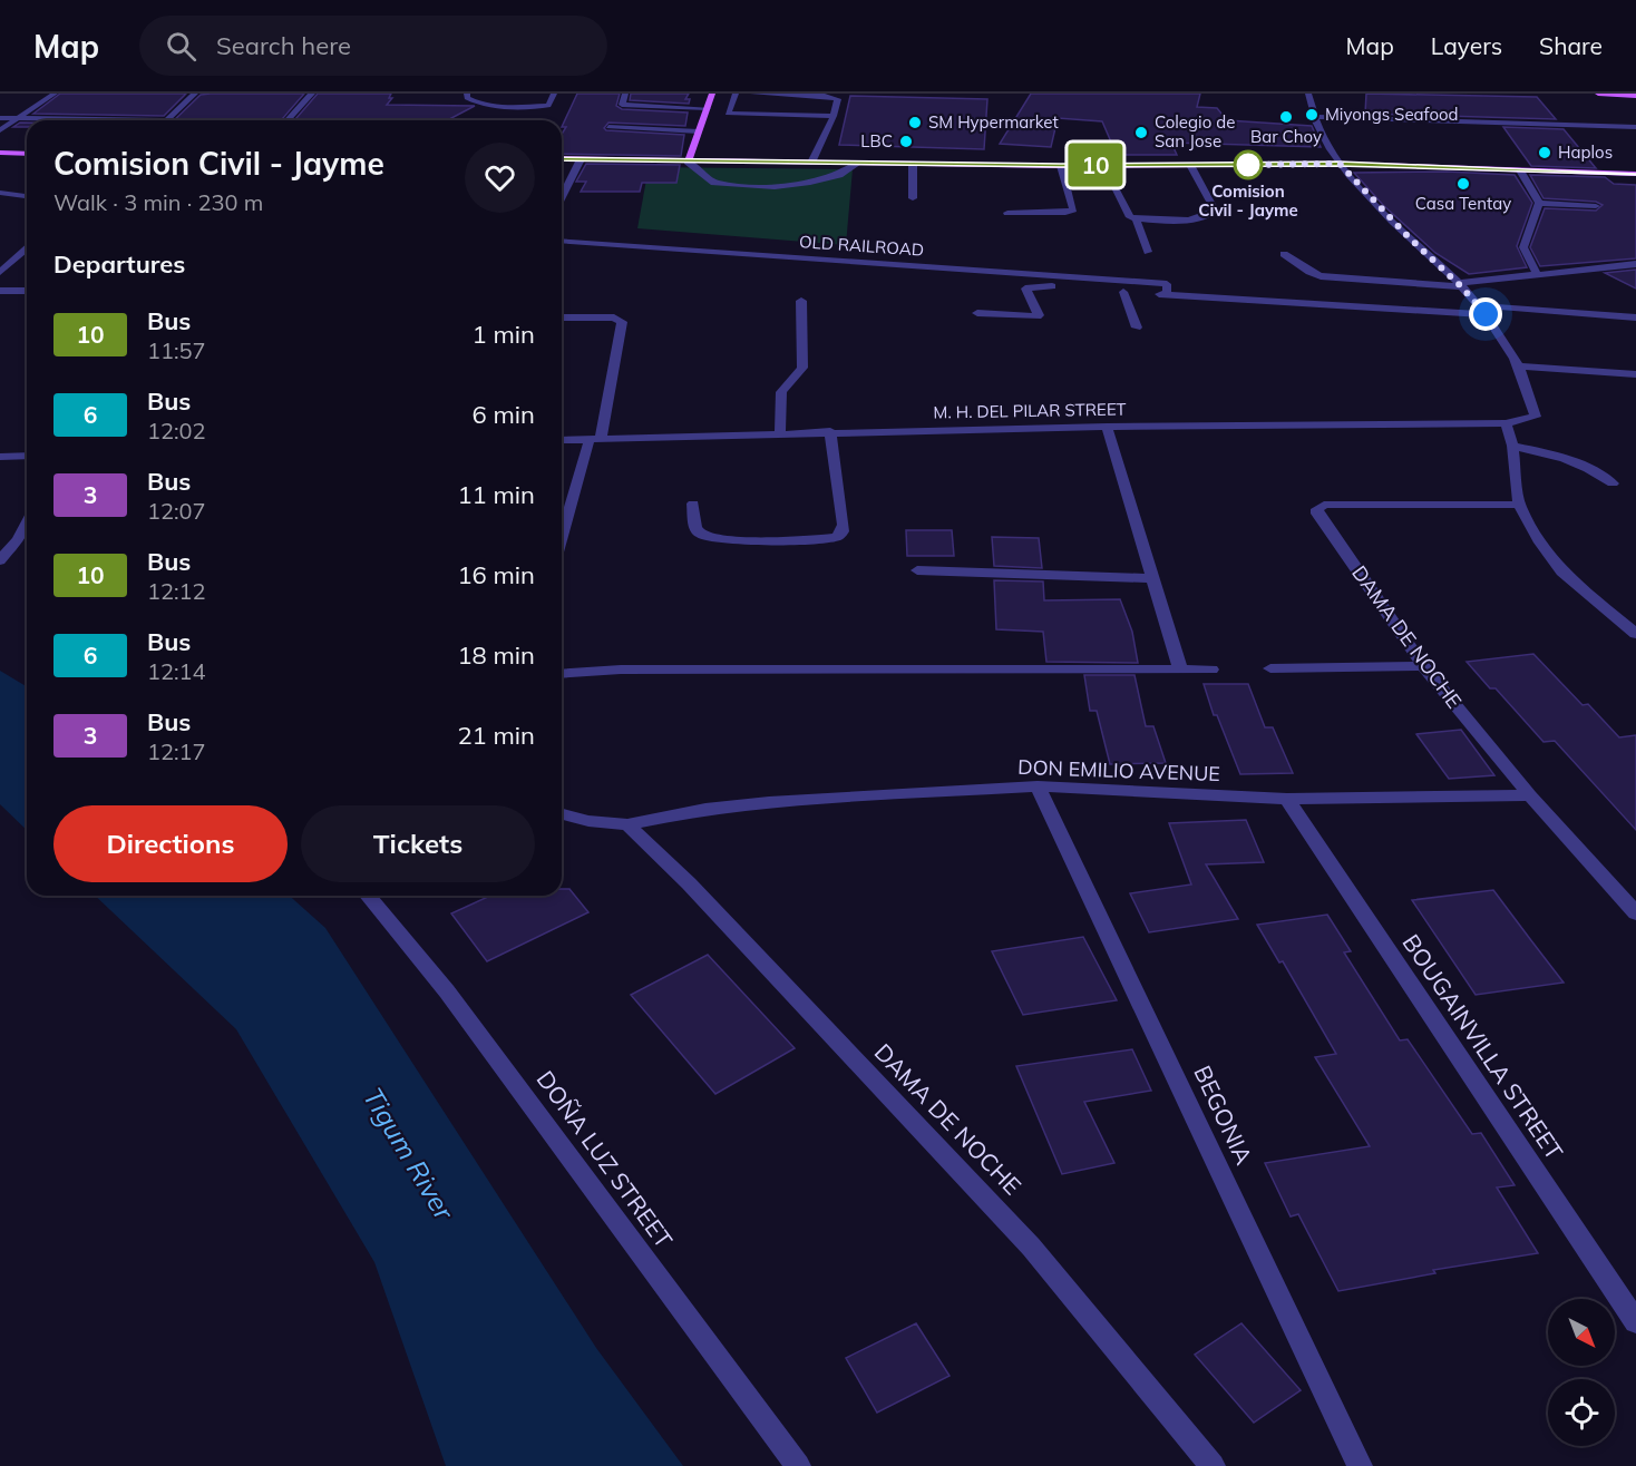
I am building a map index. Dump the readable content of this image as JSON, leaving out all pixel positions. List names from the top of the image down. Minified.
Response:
{"streets":{"street":["OLD RAILROAD","M. H. DEL PILAR STREET","DAMA DE NOCHE","DON EMILIO AVENUE","BOUGAINVILLA STREET","BEGONIA","DOÑA LUZ STREET"]},"crossings":[["DAMA DE NOCHE","DON EMILIO AVENUE"],["DON EMILIO AVENUE","BOUGAINVILLA STREET"],["DON EMILIO AVENUE","BEGONIA"]],"water":["Tigum River"],"places":["Miyongs Seafood","Bar Choy","SM Hypermarket","Colegio de San Jose","LBC","Haplos","Comision Civil - Jayme","Casa Tentay"],"lines":["bus line 10"],"north":"bottom right","page":{"header":"Map","search":"Search here","nav":["Map","Layers","Share"],"on_map":"10","heading":[["Comision Civil - Jayme","Walk · 3 min · 230 m"],"Departures"],"list":[{"mark":"10","name":"Bus","note":"11:57","value":"1 min"},{"mark":"6","name":"Bus","note":"12:02","value":"6 min"},{"mark":"3","name":"Bus","note":"12:07","value":"11 min"},{"mark":"10","name":"Bus","note":"12:12","value":"16 min"},{"mark":"6","name":"Bus","note":"12:14","value":"18 min"},{"mark":"3","name":"Bus","note":"12:17","value":"21 min"}],"buttons":["Directions","Tickets"]}}
